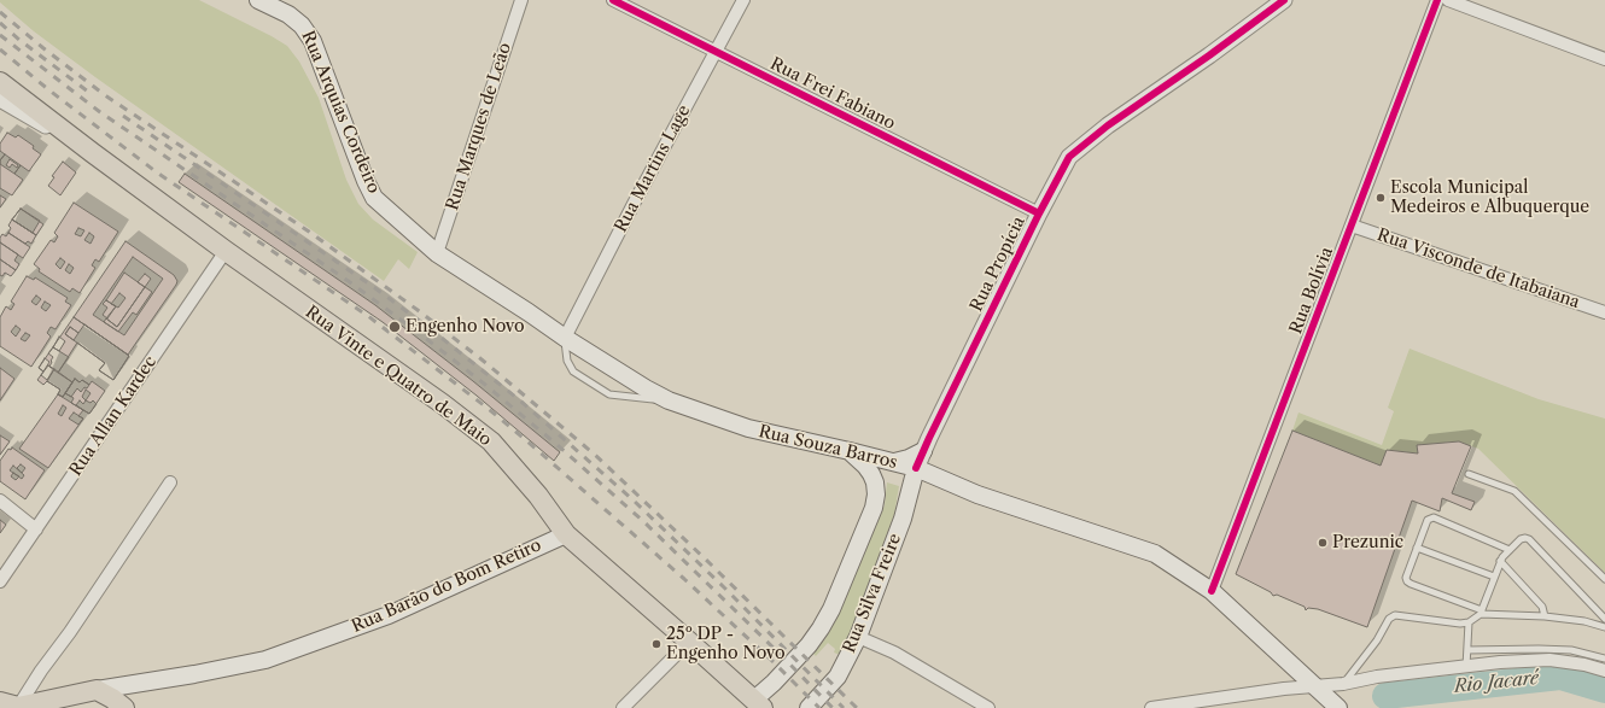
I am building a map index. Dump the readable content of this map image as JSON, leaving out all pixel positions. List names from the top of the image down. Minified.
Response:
{"streets":{"main road":["Rua Arquias Cordeiro","Rua Vinte e Quatro de Maio","Rua Souza Barros","Rua Barão do Bom Retiro","Rua Silva Freire"],"street":["Rua Frei Fabiano","Rua Marques de Leão","Rua Martins Lage","Rua Propícia","Rua Visconde de Itabaiana","Rua Bolívia","Rua Allan Kardec"]},"crossings":[["Rua Frei Fabiano","Rua Martins Lage"],["Rua Frei Fabiano","Rua Propícia"],["Rua Arquias Cordeiro","Rua Marques de Leão"],["Rua Arquias Cordeiro","Rua Souza Barros"],["Rua Marques de Leão","Rua Souza Barros"],["Rua Martins Lage","Rua Souza Barros"],["Rua Propícia","Rua Souza Barros"],["Rua Propícia","Rua Silva Freire"],["Rua Visconde de Itabaiana","Rua Bolívia"],["Rua Bolívia","Rua Souza Barros"],["Rua Vinte e Quatro de Maio","Rua Allan Kardec"],["Rua Vinte e Quatro de Maio","Rua Barão do Bom Retiro"],["Rua Vinte e Quatro de Maio","Rua Silva Freire"],["Rua Souza Barros","Rua Silva Freire"]],"water":["Rio Jacaré"],"places":["Escola Municipal Medeiros e Albuquerque","Engenho Novo","Prezunic","25º DP - Engenho Novo"]}
